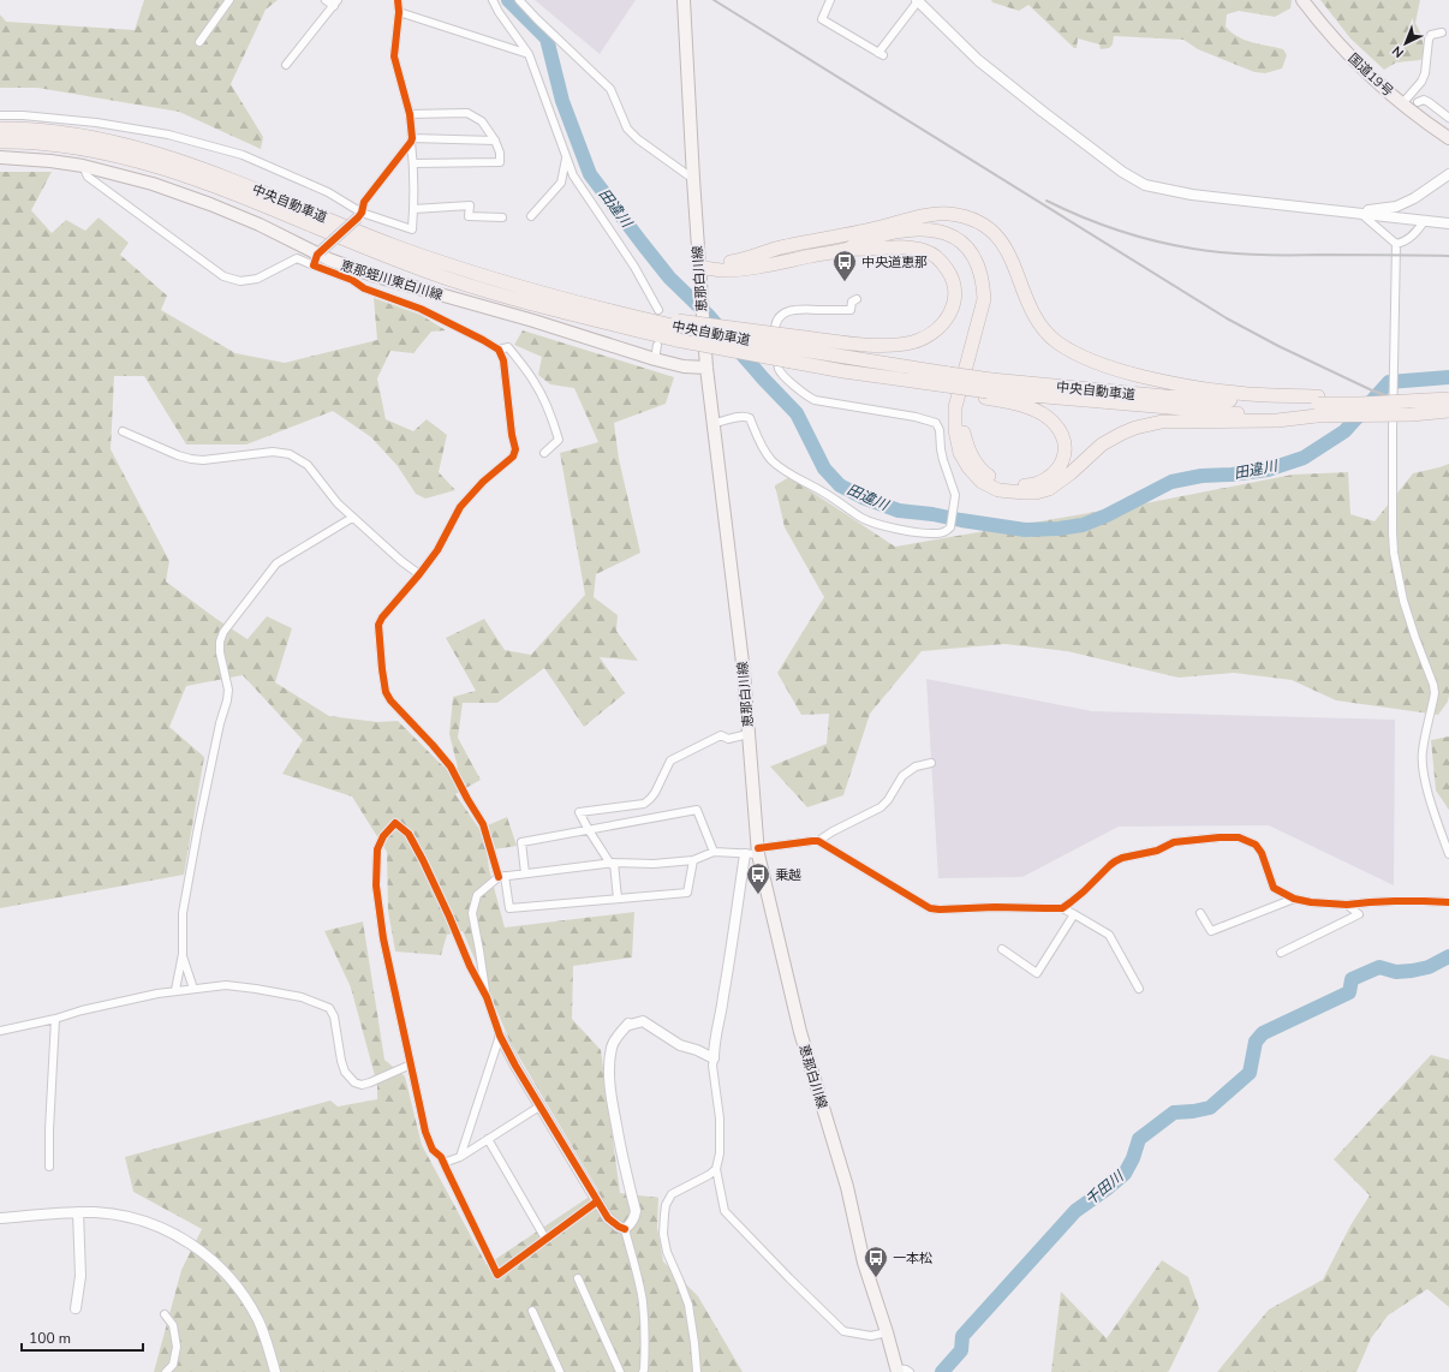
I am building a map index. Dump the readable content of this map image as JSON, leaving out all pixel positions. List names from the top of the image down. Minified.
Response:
{"streets":{"highway":["国道19号","中央自動車道"],"main road":["恵那白川線","恵那蛭川東白川線"]},"crossings":[["恵那白川線","恵那蛭川東白川線"]],"water":["田違川","千田川"],"places":{"bus stop":["中央道恵那","乗越","一本松"]},"scale_bar":"100 m","north":"bottom left"}
